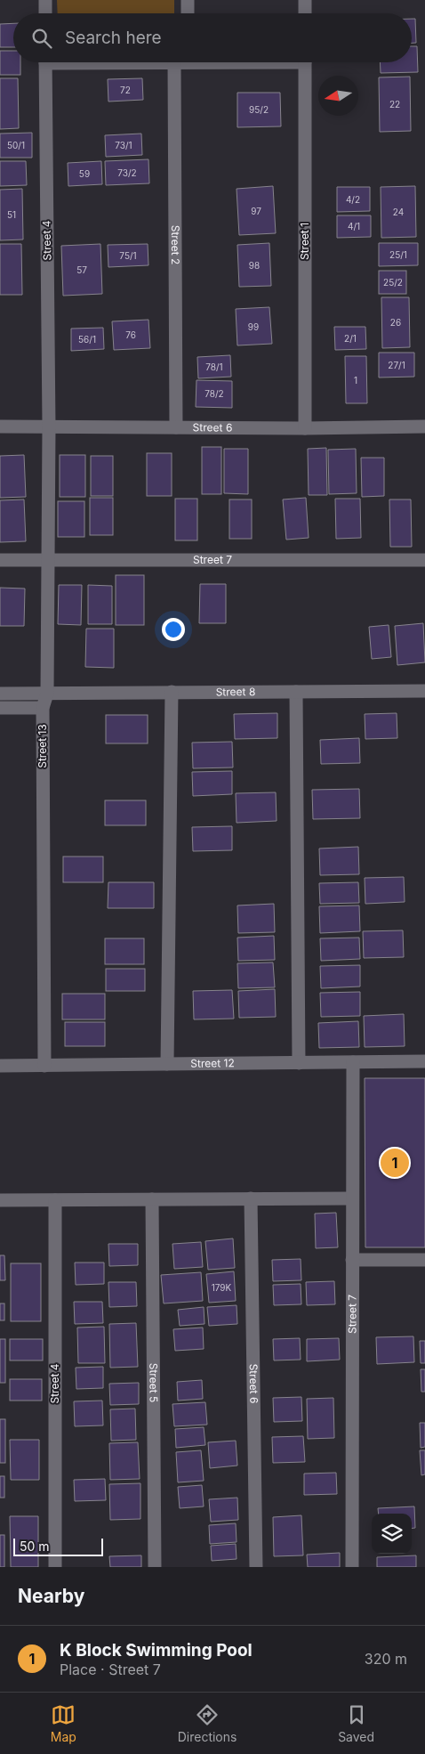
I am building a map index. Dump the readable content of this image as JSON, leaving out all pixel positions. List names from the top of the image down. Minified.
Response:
{"streets":{"street":["Street 4","Street 1","Street 2","Street 6","Street 7","Street 8","Street 13","Street 12","Street 5"]},"crossings":[["Street 4","Street 6"],["Street 4","Street 13"],["Street 1","Street 6"],["Street 2","Street 6"],["Street 6","Street 13"],["Street 7","Street 13"],["Street 7","Street 12"],["Street 8","Street 13"],["Street 13","Street 12"]],"house_numbers":["72","22","95/2","50/1","73/1","73/2","59","4/2","97","24","51","4/1","25/1","75/1","98","57","25/2","26","99","76","2/1","56/1","27/1","78/1","1","78/2","179K"],"scale_bar":"50 m","north":"left","page":{"search":"Search here","pins":"1","scale":"50 m","heading":"Nearby","list":[{"mark":"1","name":"K Block Swimming Pool","note":"Place · Street 7","value":"320 m"}],"nav":["Map","Directions","Saved"]}}
